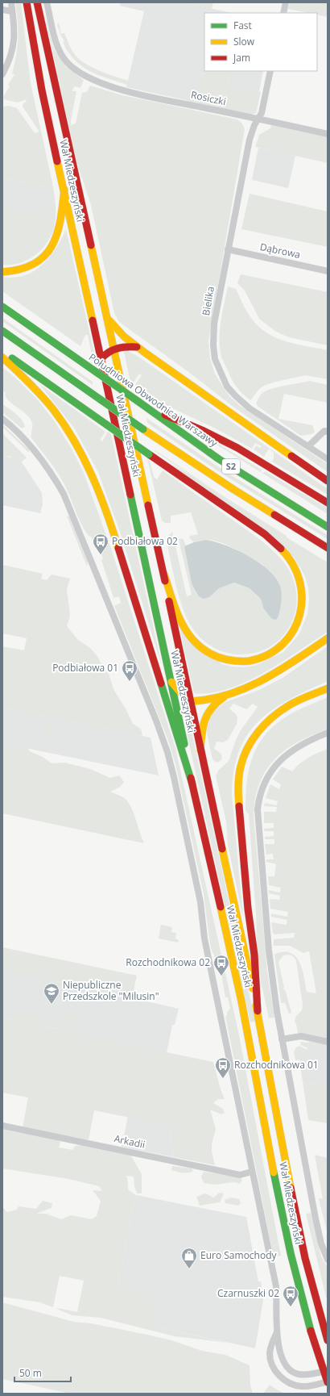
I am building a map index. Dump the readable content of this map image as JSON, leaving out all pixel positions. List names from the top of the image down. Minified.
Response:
{"streets":{"main road":["Wał Miedzeszyński","Południowa Obwodnica Warszawy","S2"],"street":["Rosiczki","Dąbrowa","Bielika","Arkadii"]},"crossings":[["Rosiczki","Bielika"],["Dąbrowa","Bielika"]],"places":{"bus stop":["Podbiałowa 02","Podbiałowa 01","Rozchodnikowa 02","Rozchodnikowa 01","Czarnuszki 02"],"school or university":["Niepubliczne Przedszkole \"Milusin\""],"shop":["Euro Samochody"]},"legend":["Fast","Slow","Jam"],"scale_bar":"50 m"}
